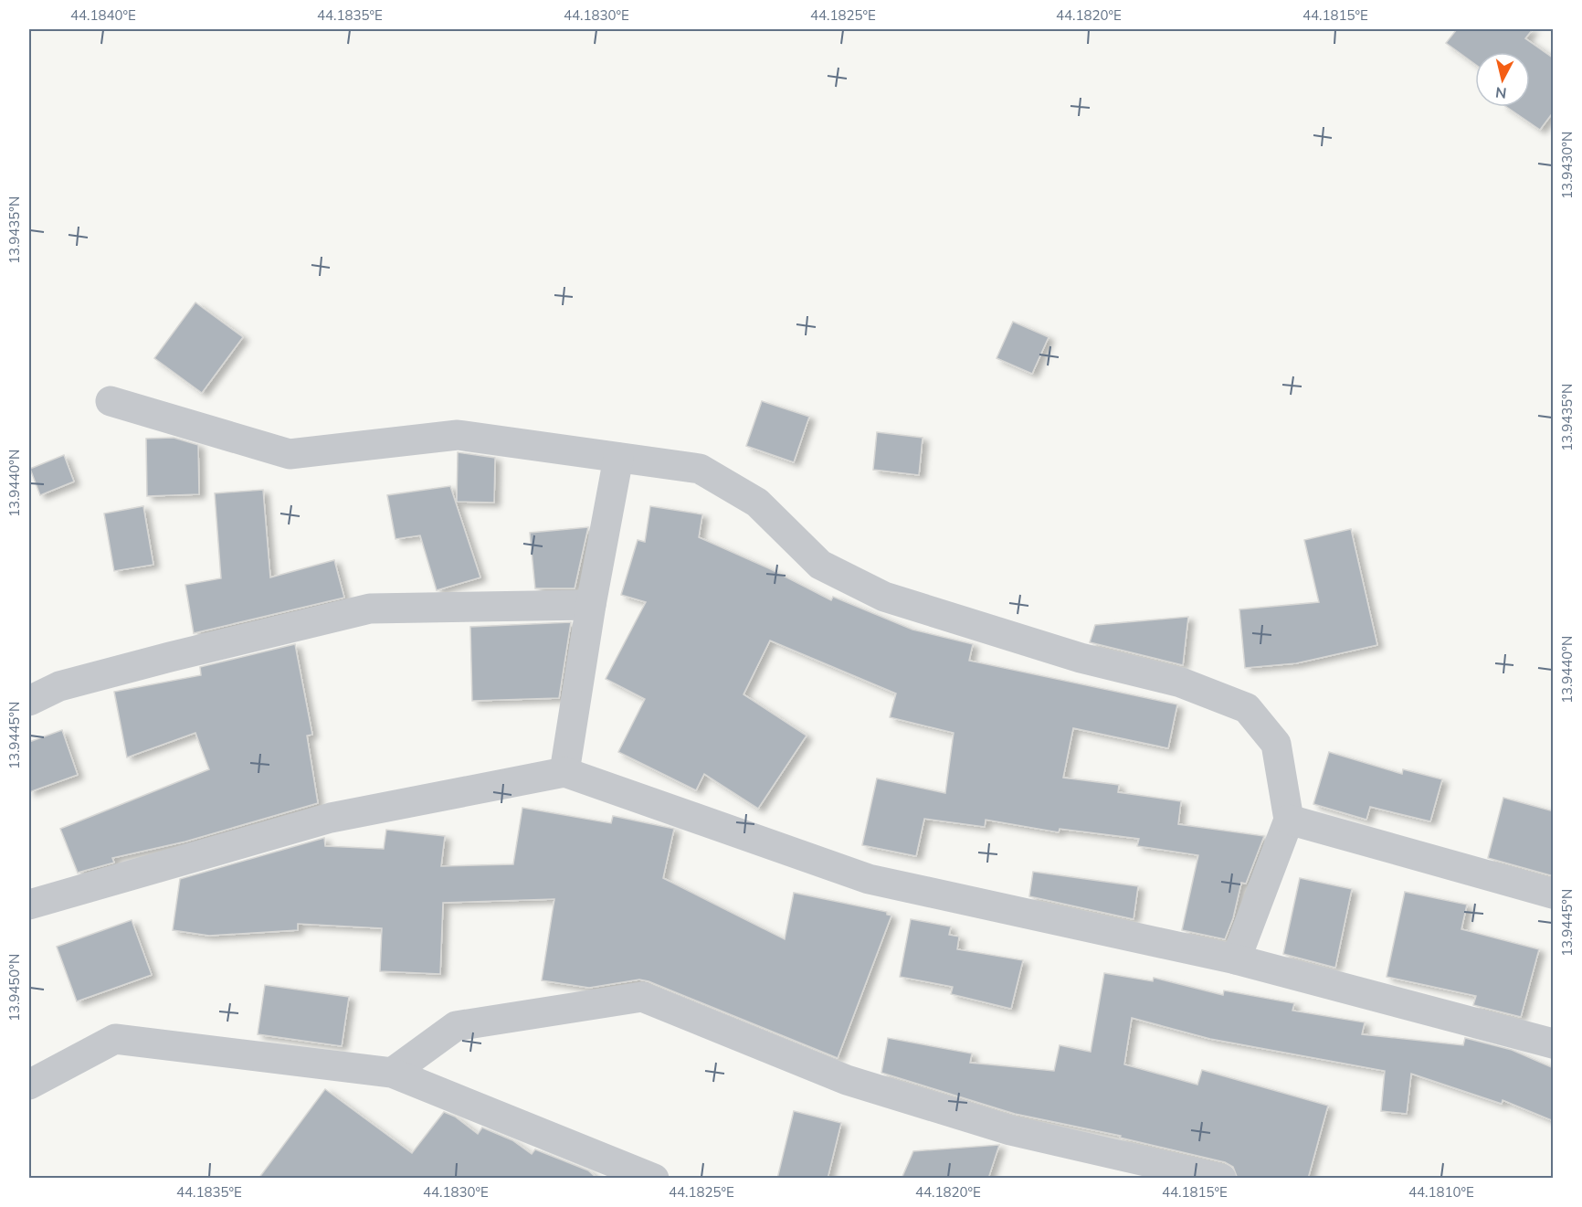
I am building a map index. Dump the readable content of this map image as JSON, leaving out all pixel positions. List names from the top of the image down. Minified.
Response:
{"north":"bottom","coordinates":["44.1840°E","44.1835°E","44.1830°E","44.1825°E","44.1820°E","44.1815°E","13.9430°N","13.9435°N","13.9440°N","13.9445°N","13.9450°N","44.1810°E"]}
